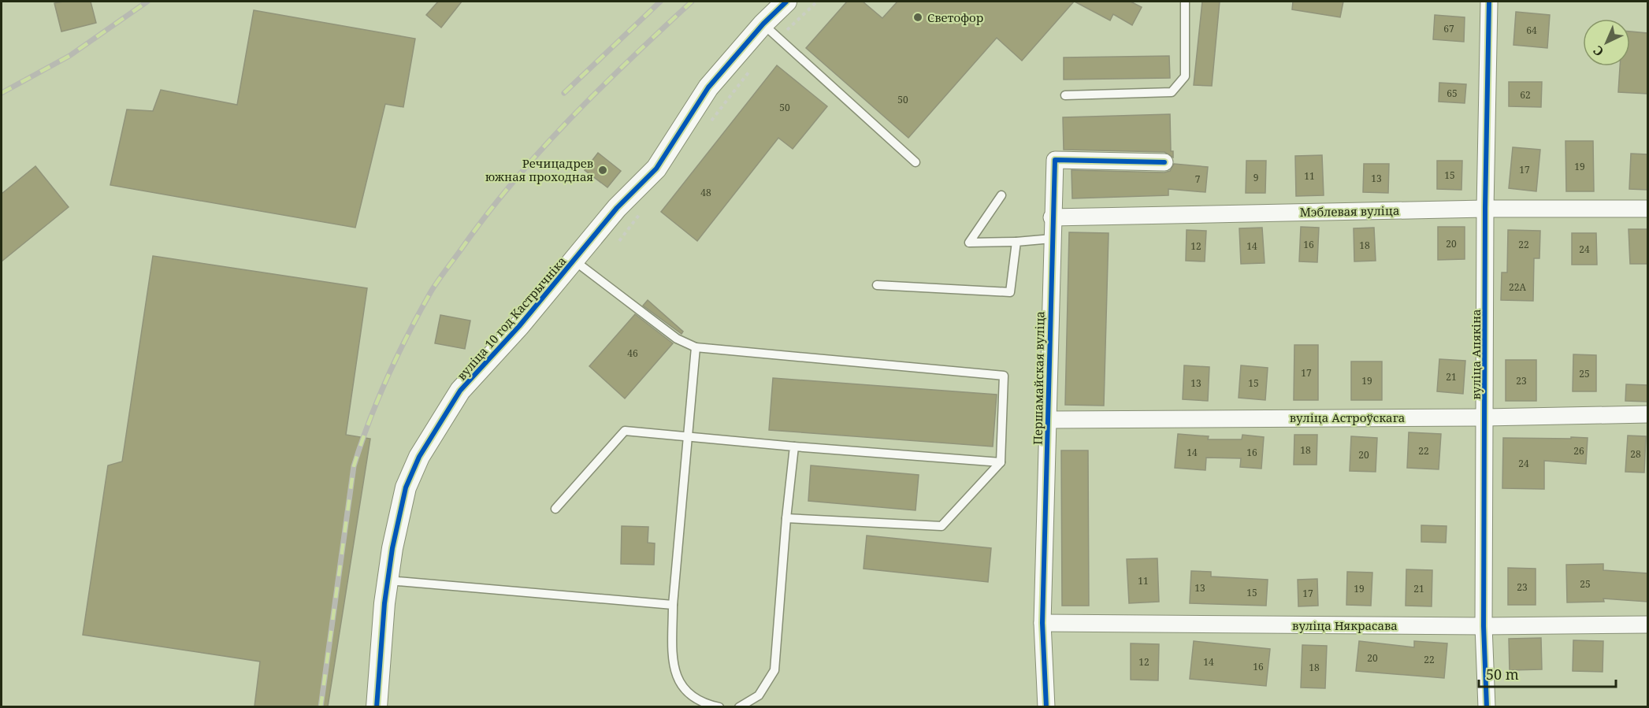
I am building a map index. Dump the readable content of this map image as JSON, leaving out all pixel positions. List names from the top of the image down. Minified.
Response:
{"streets":{"street":["Мэблевая вуліца","вуліца 10 год Кастрычніка","вуліца Апякіна","Першамайская вуліца","вуліца Астроўскага","вуліца Някрасава"]},"crossings":[["Мэблевая вуліца","вуліца Апякіна"],["Мэблевая вуліца","Першамайская вуліца"],["вуліца Апякіна","вуліца Астроўскага"],["вуліца Апякіна","вуліца Някрасава"],["Першамайская вуліца","вуліца Астроўскага"],["Першамайская вуліца","вуліца Някрасава"]],"places":["Светофор","Речицадрев южная проходная"],"house_numbers":["67","64","65","62","50","50","19","17","15","11","9","13","7","48","20","16","22","18","12","14","24","22А","46","17","25","21","19","23","13","15","18","22","26","14","16","28","20","24","11","25","23","13","19","21","15","17","20","22","12","14","16","18"],"scale_bar":"50 m","north":"bottom left"}
